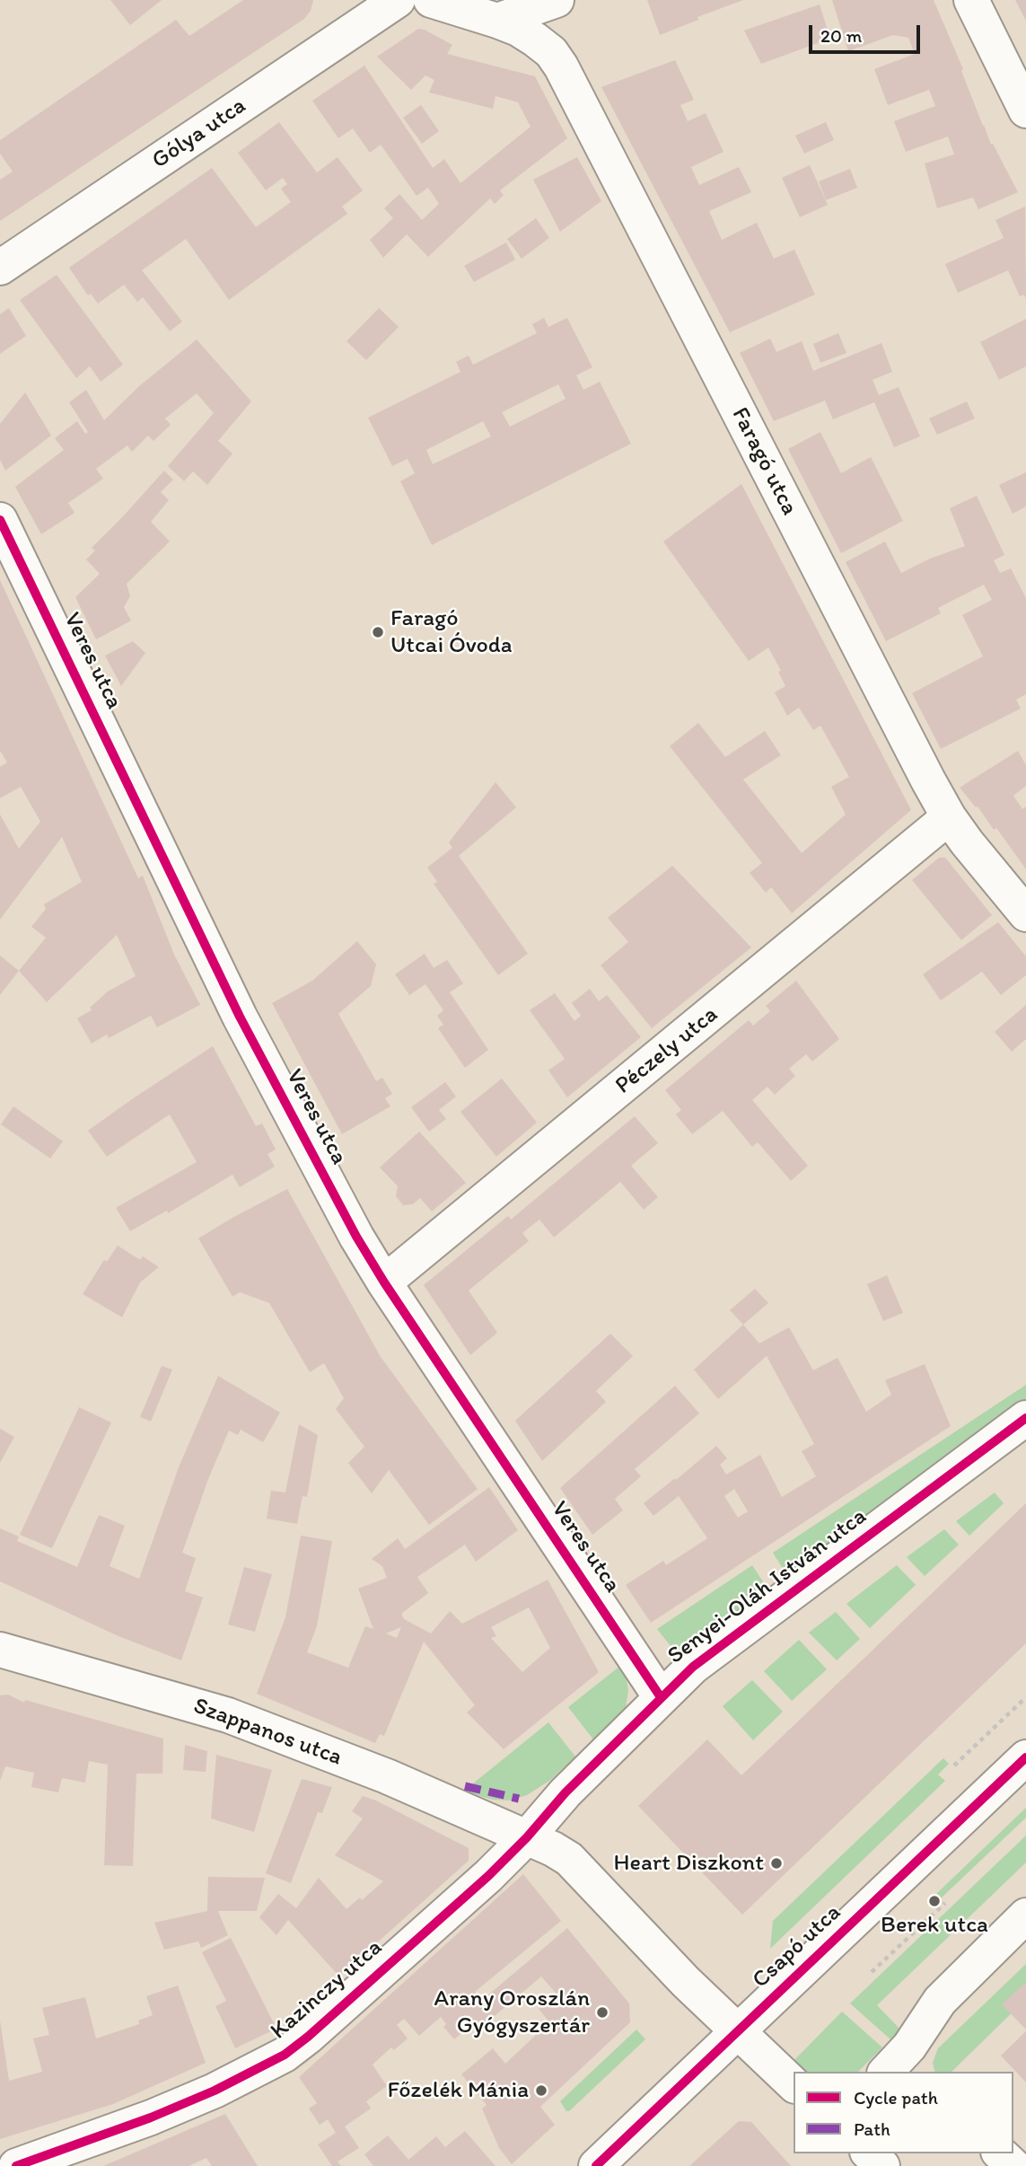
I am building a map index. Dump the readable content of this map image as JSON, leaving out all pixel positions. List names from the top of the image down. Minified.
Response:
{"streets":{"street":["Gólya utca","Faragó utca","Veres utca","Péczely utca","Senyei-Oláh István utca","Szappanos utca","Csapó utca","Kazinczy utca"]},"crossings":[["Faragó utca","Péczely utca"],["Veres utca","Péczely utca"],["Veres utca","Senyei-Oláh István utca"],["Senyei-Oláh István utca","Szappanos utca"],["Senyei-Oláh István utca","Kazinczy utca"],["Szappanos utca","Kazinczy utca"]],"places":["Faragó Utcai Óvoda","Heart Diszkont","Berek utca","Arany Oroszlán Gyógyszertár","Főzelék Mánia"],"legend":["Cycle path","Path"],"scale_bar":"20 m"}
